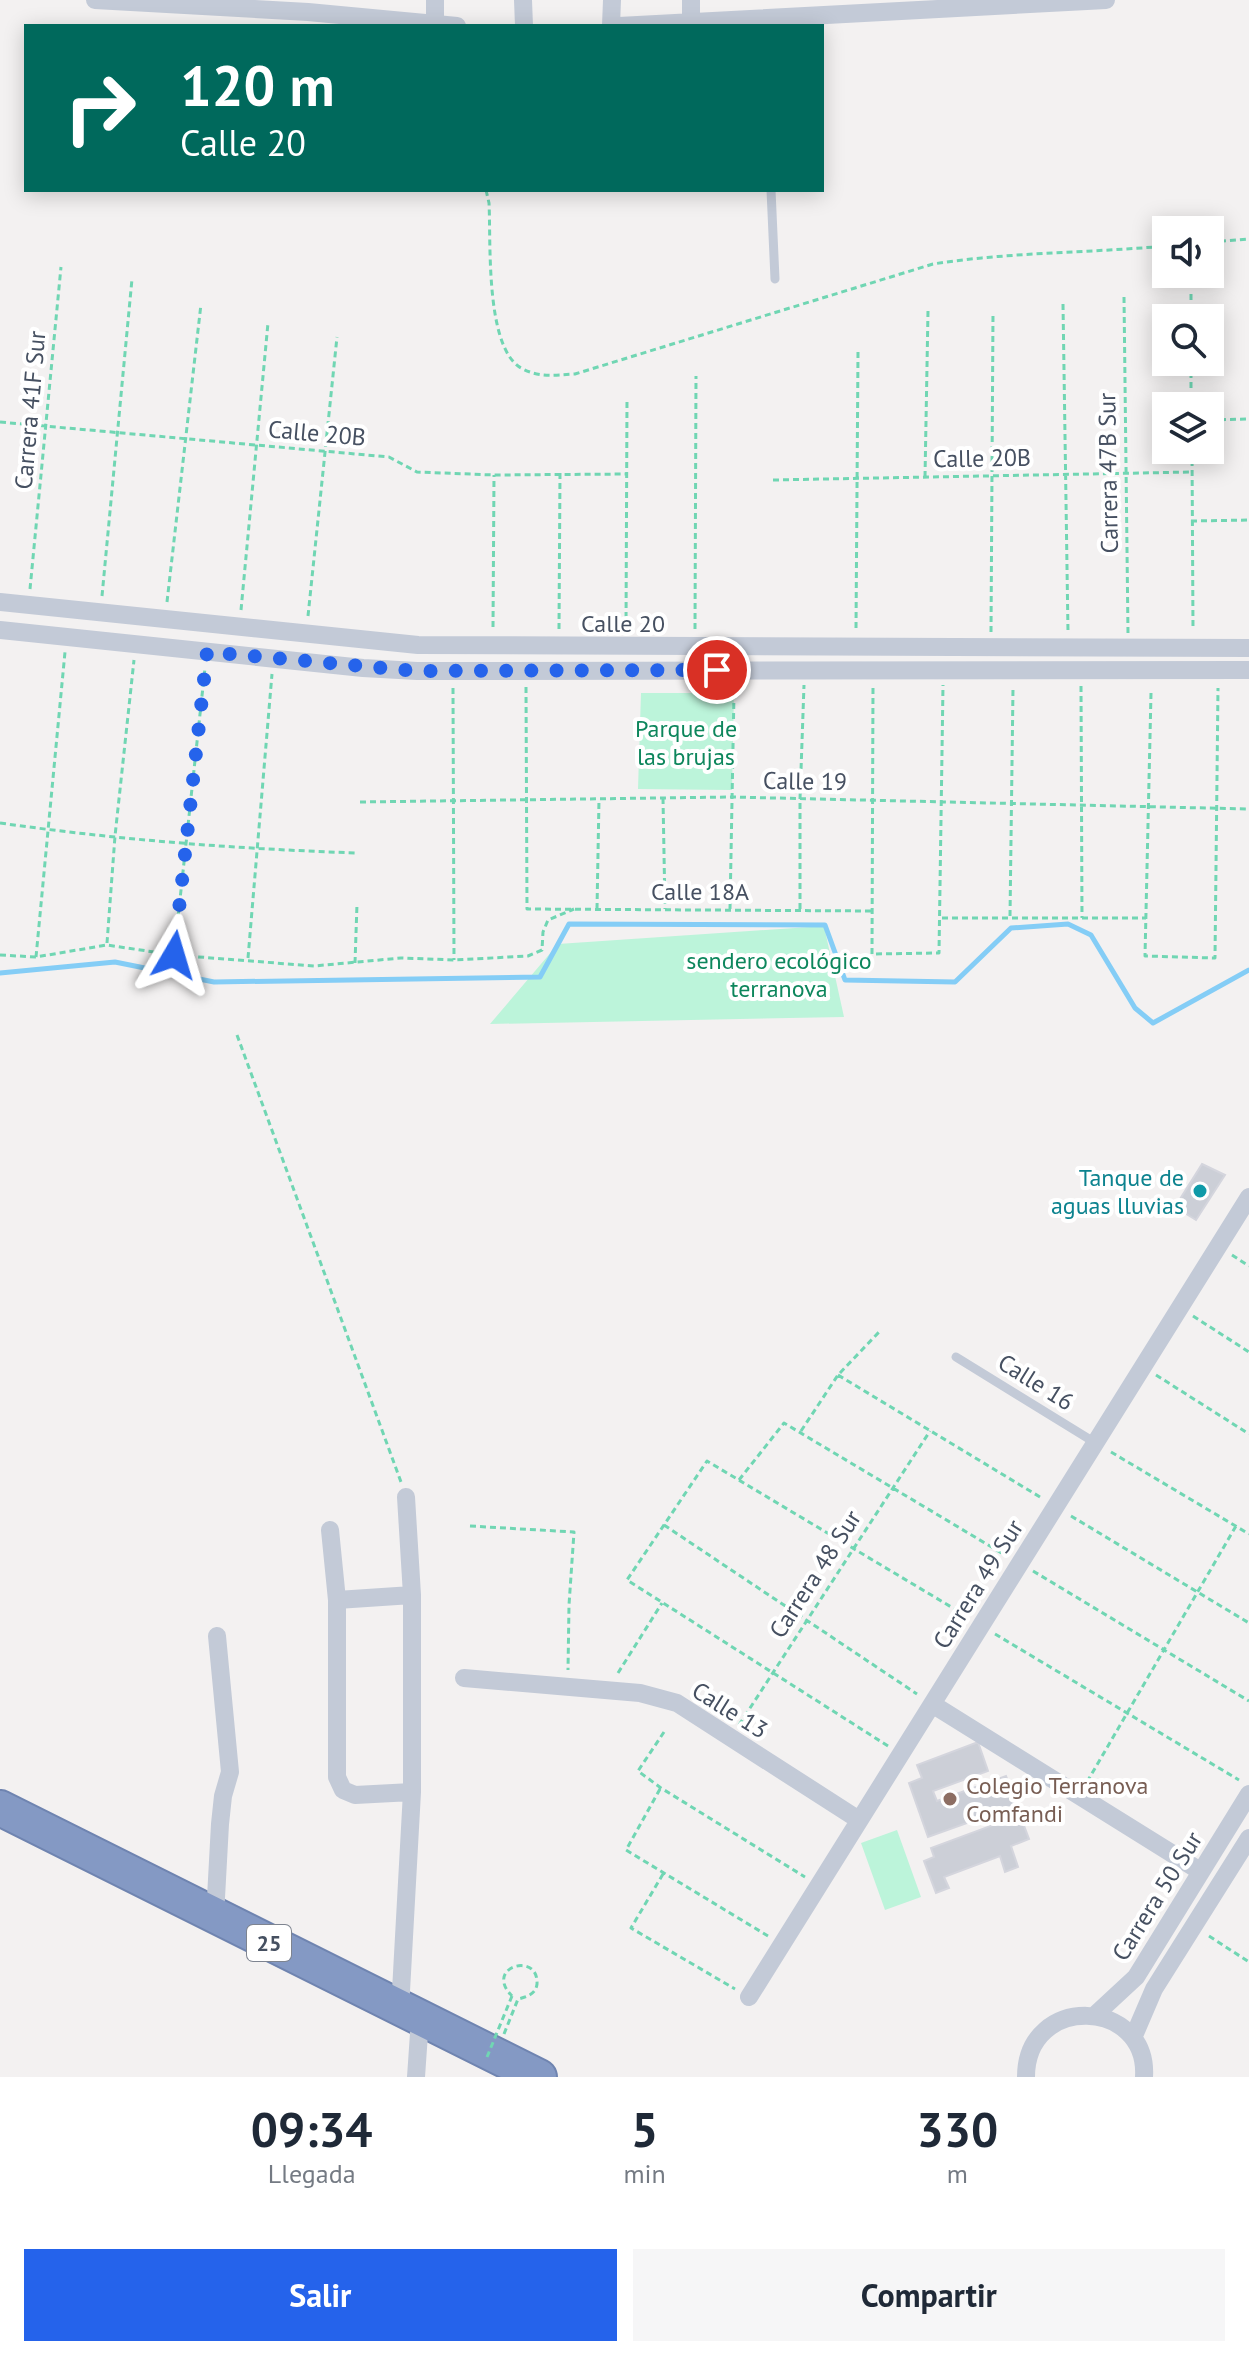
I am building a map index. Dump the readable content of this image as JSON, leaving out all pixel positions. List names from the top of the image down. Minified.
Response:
{"streets":{"highway":["25"],"street":["Calle 20","Carrera 49 Sur","Calle 13","Carrera 50 Sur"],"lane":["Calle 16"],"path":["Carrera 41F Sur","Calle 20B","Carrera 47B Sur","Calle 19","Calle 18A","Carrera 48 Sur"]},"crossings":[["Carrera 41F Sur","Calle 20B"],["Carrera 41F Sur","Calle 20"],["Calle 20B","Carrera 47B Sur"],["Carrera 47B Sur","Calle 20"],["Calle 19","Calle 18A"],["Calle 16","Carrera 49 Sur"],["Carrera 48 Sur","Calle 13"],["Carrera 49 Sur","Calle 13"]],"parks":["Parque de las brujas","sendero ecológico terranova"],"places":["Tanque de aguas lluvias","Colegio Terranova Comfandi"],"page":{"turn":["120 m","Calle 20"],"eta":["09:34","Llegada","5","min","330","m"],"buttons":["Salir","Compartir"]}}
